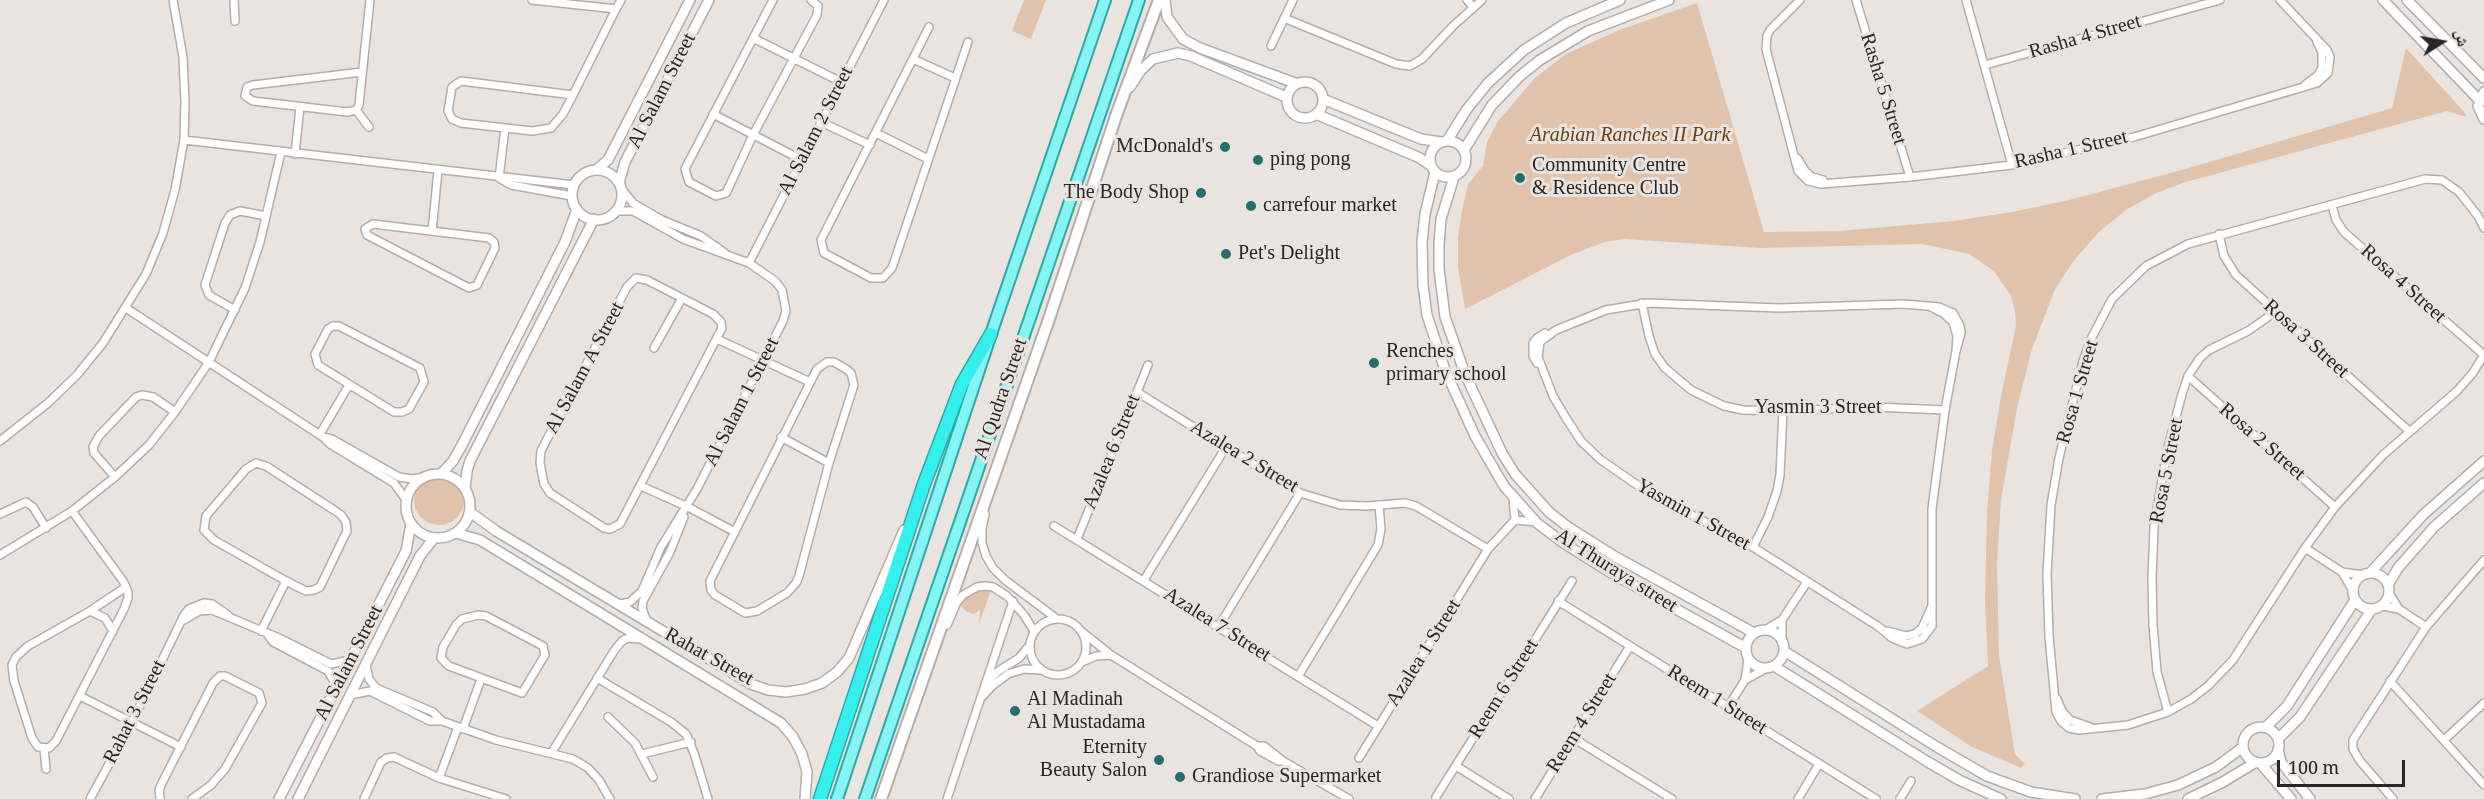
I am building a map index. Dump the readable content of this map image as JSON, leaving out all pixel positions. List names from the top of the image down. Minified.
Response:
{"streets":{"main road":["Al Qudra Street"],"street":["Rasha 4 Street","Rasha 5 Street","Al Salam Street","Al Salam 2 Street","Rasha 1 Street","Rosa 4 Street","Rosa 3 Street","Al Salam A Street","Rosa 1 Street","Al Salam 1 Street","Yasmin 3 Street","Rosa 2 Street","Azalea 6 Street","Azalea 2 Street","Rosa 5 Street","Yasmin 1 Street","Al Thuraya street","Azalea 7 Street","Azalea 1 Street","Rahat Street","Reem 6 Street","Reem 1 Street","Rahat 3 Street","Reem 4 Street"]},"crossings":[["Rasha 5 Street","Rasha 1 Street"],["Al Salam Street","Al Salam 1 Street"],["Al Salam Street","Rahat Street"],["Al Salam Street","Rahat 3 Street"],["Al Salam 2 Street","Al Salam 1 Street"],["Rosa 4 Street","Rosa 1 Street"],["Rosa 3 Street","Rosa 1 Street"],["Rosa 3 Street","Rosa 5 Street"],["Rosa 1 Street","Rosa 2 Street"],["Rosa 1 Street","Rosa 5 Street"],["Al Salam 1 Street","Rahat Street"],["Yasmin 3 Street","Yasmin 1 Street"],["Rosa 2 Street","Rosa 5 Street"],["Azalea 6 Street","Azalea 2 Street"],["Azalea 6 Street","Azalea 7 Street"],["Azalea 2 Street","Azalea 1 Street"],["Azalea 7 Street","Azalea 1 Street"],["Reem 6 Street","Reem 1 Street"],["Reem 1 Street","Reem 4 Street"]],"parks":["Arabian Ranches II Park"],"places":["McDonald's","ping pong","Community Centre & Residence Club","The Body Shop","carrefour market","Pet's Delight","Renches primary school","Al Madinah Al Mustadama","Eternity Beauty Salon","Grandiose Supermarket"],"scale_bar":"100 m","north":"right"}
